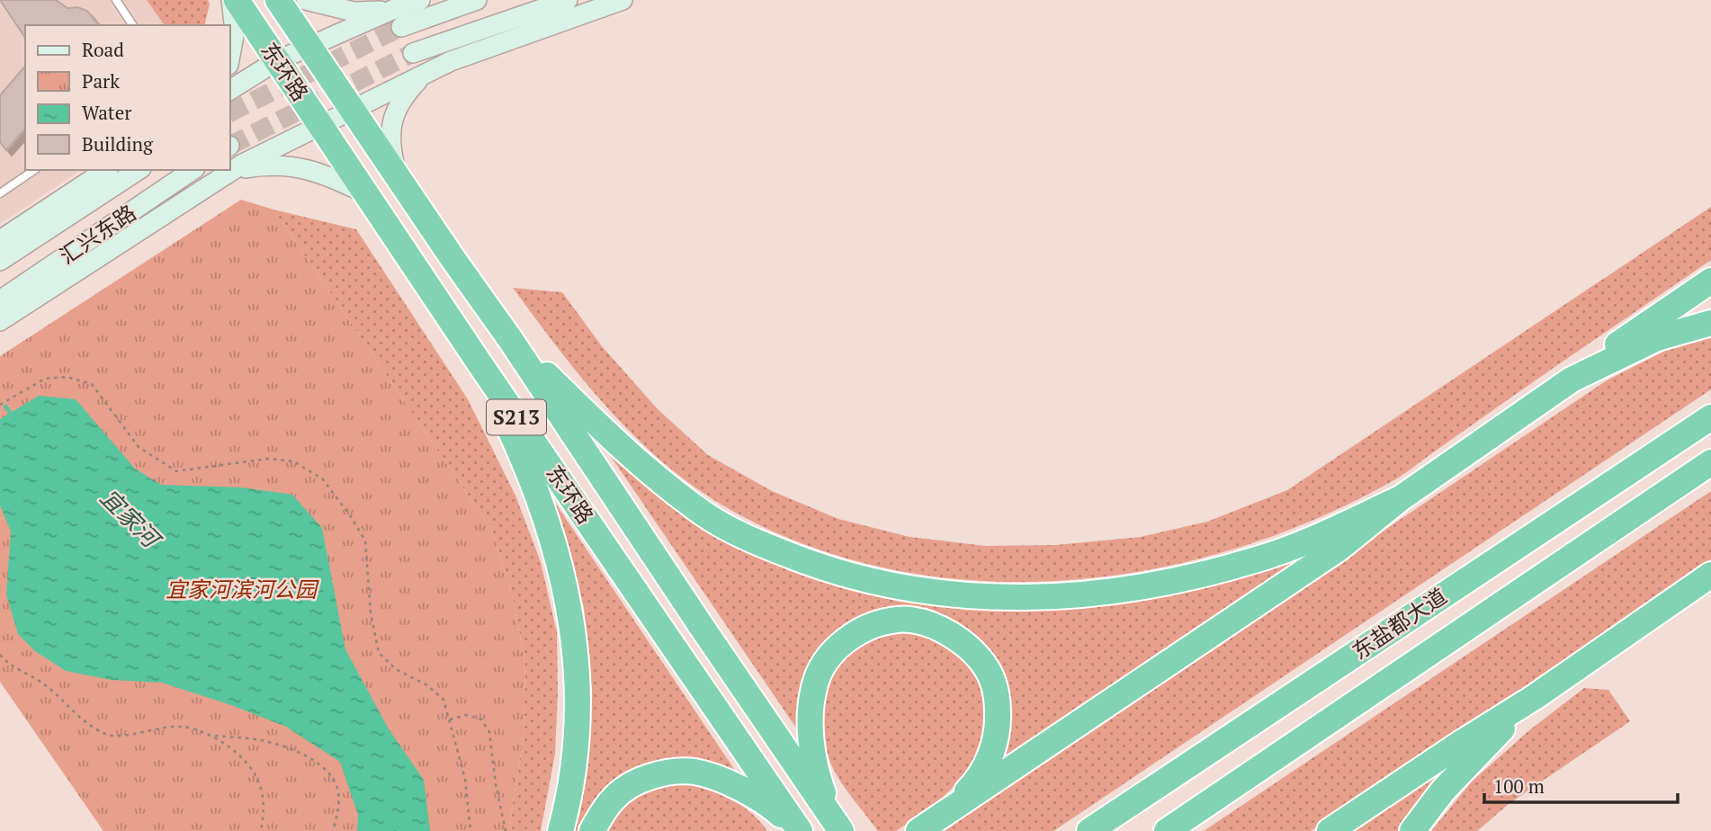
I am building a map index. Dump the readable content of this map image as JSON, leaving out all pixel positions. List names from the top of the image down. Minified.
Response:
{"streets":{"highway":["东环路","S213","东盐都大道"],"main road":["汇兴东路"]},"water":["宜家河"],"parks":["宜家河滨河公园"],"legend":["Road","Park","Water","Building"],"scale_bar":"100 m"}
